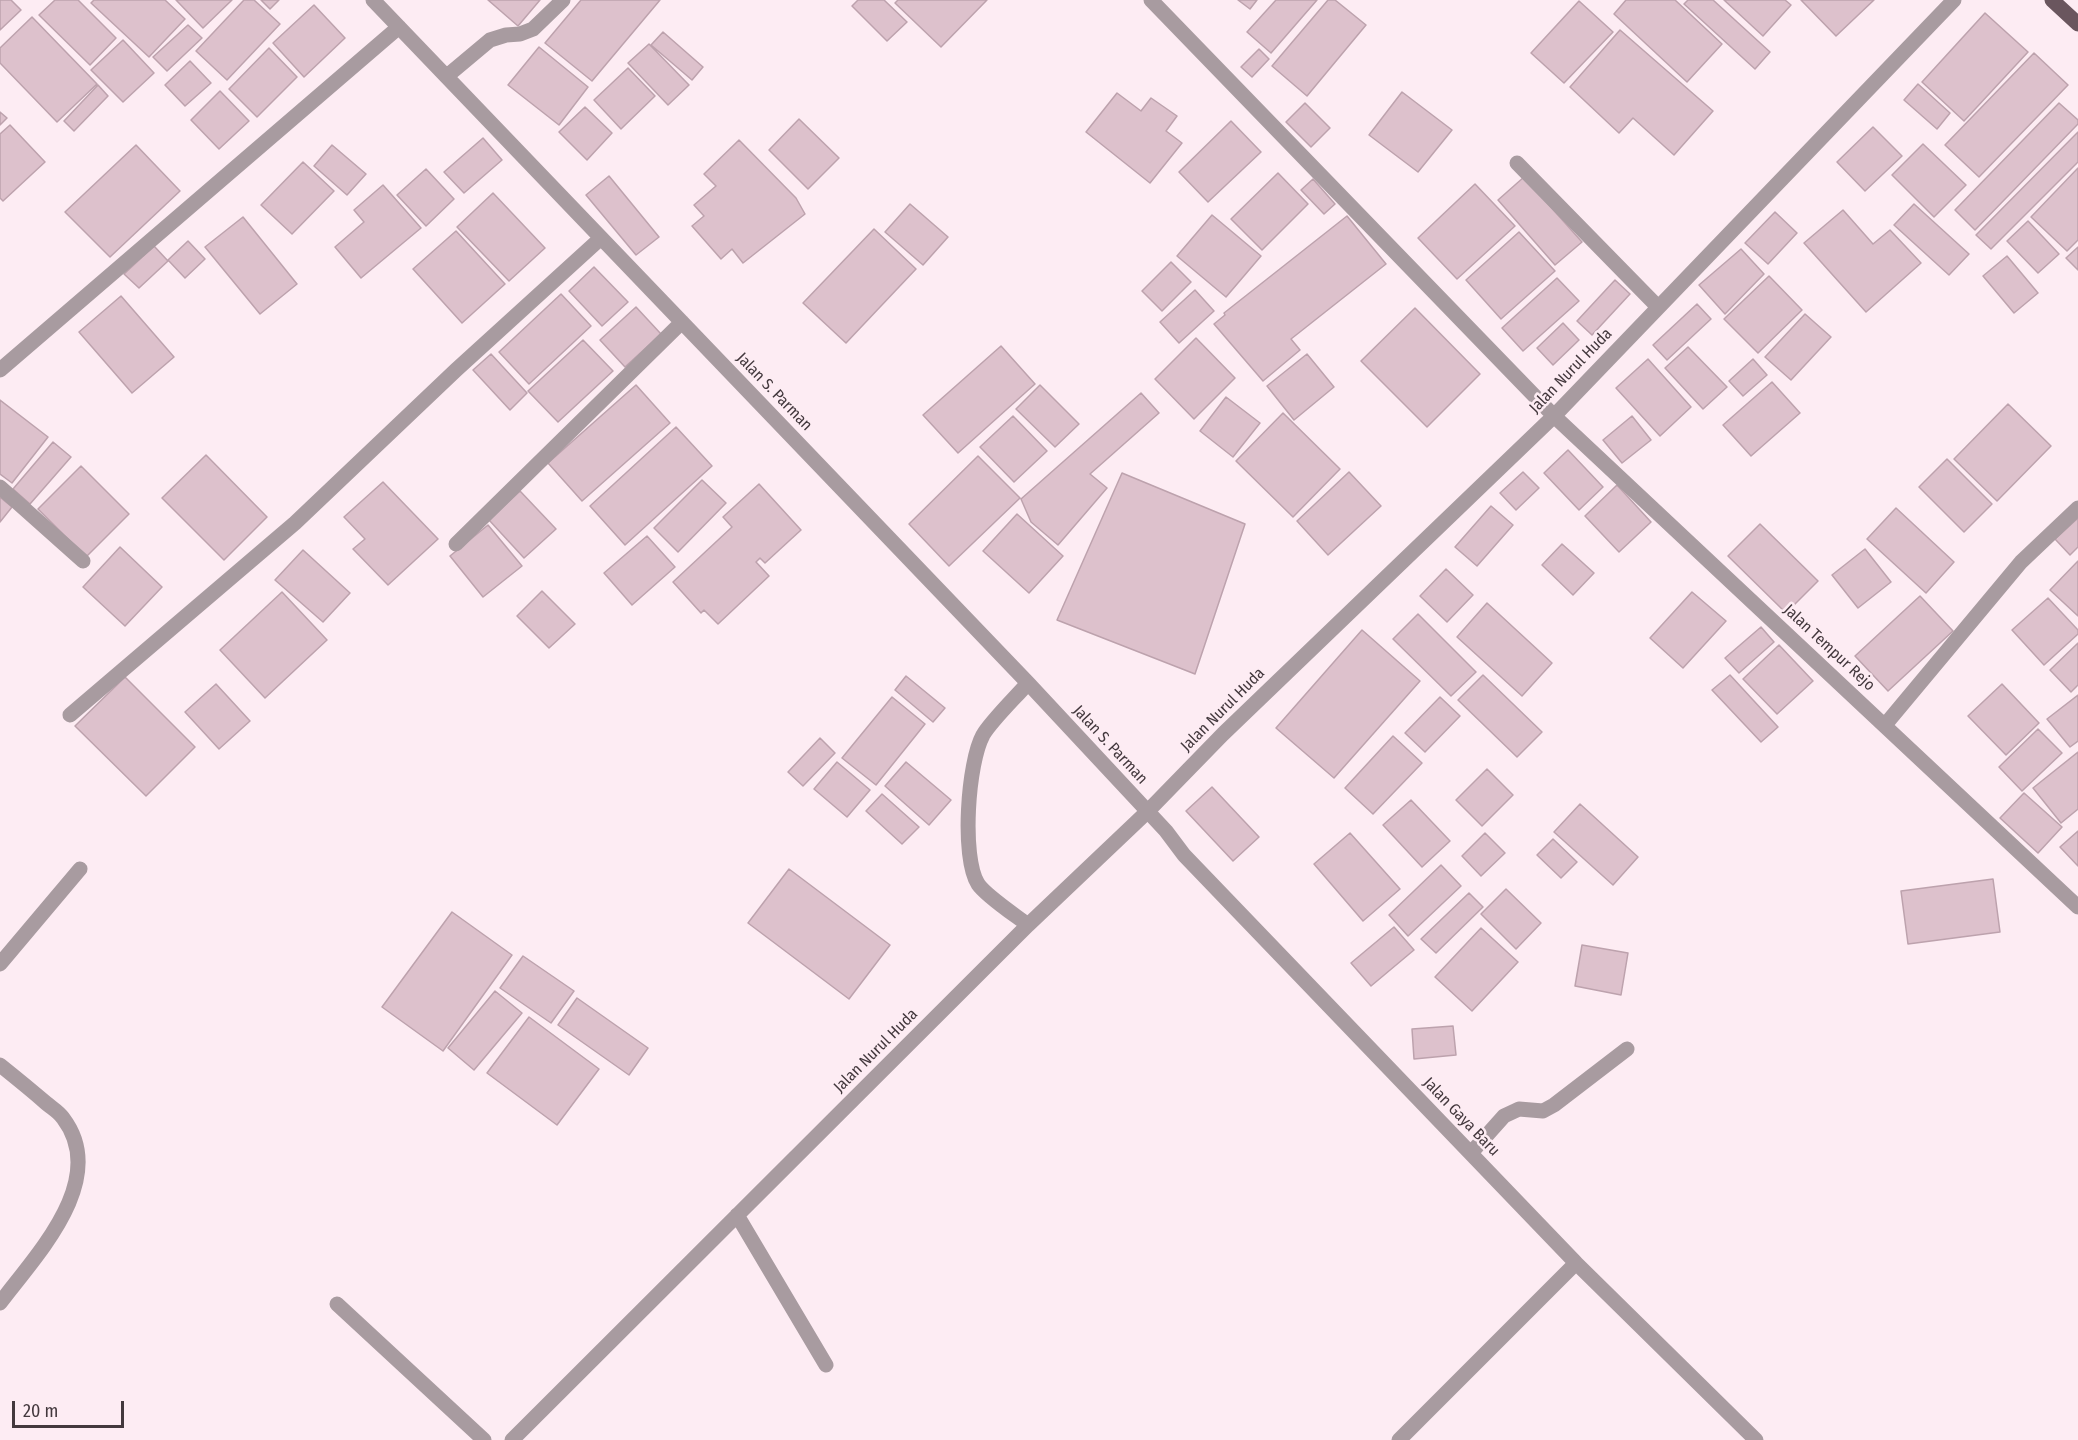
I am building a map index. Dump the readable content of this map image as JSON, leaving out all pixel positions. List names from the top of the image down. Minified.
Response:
{"streets":{"street":["Jalan Nurul Huda","Jalan S. Parman","Jalan Tempur Rejo","Jalan Gaya Baru"]},"crossings":[["Jalan Nurul Huda","Jalan S. Parman"],["Jalan Nurul Huda","Jalan Tempur Rejo"],["Jalan Nurul Huda","Jalan Gaya Baru"],["Jalan S. Parman","Jalan Gaya Baru"]],"scale_bar":"20 m"}
